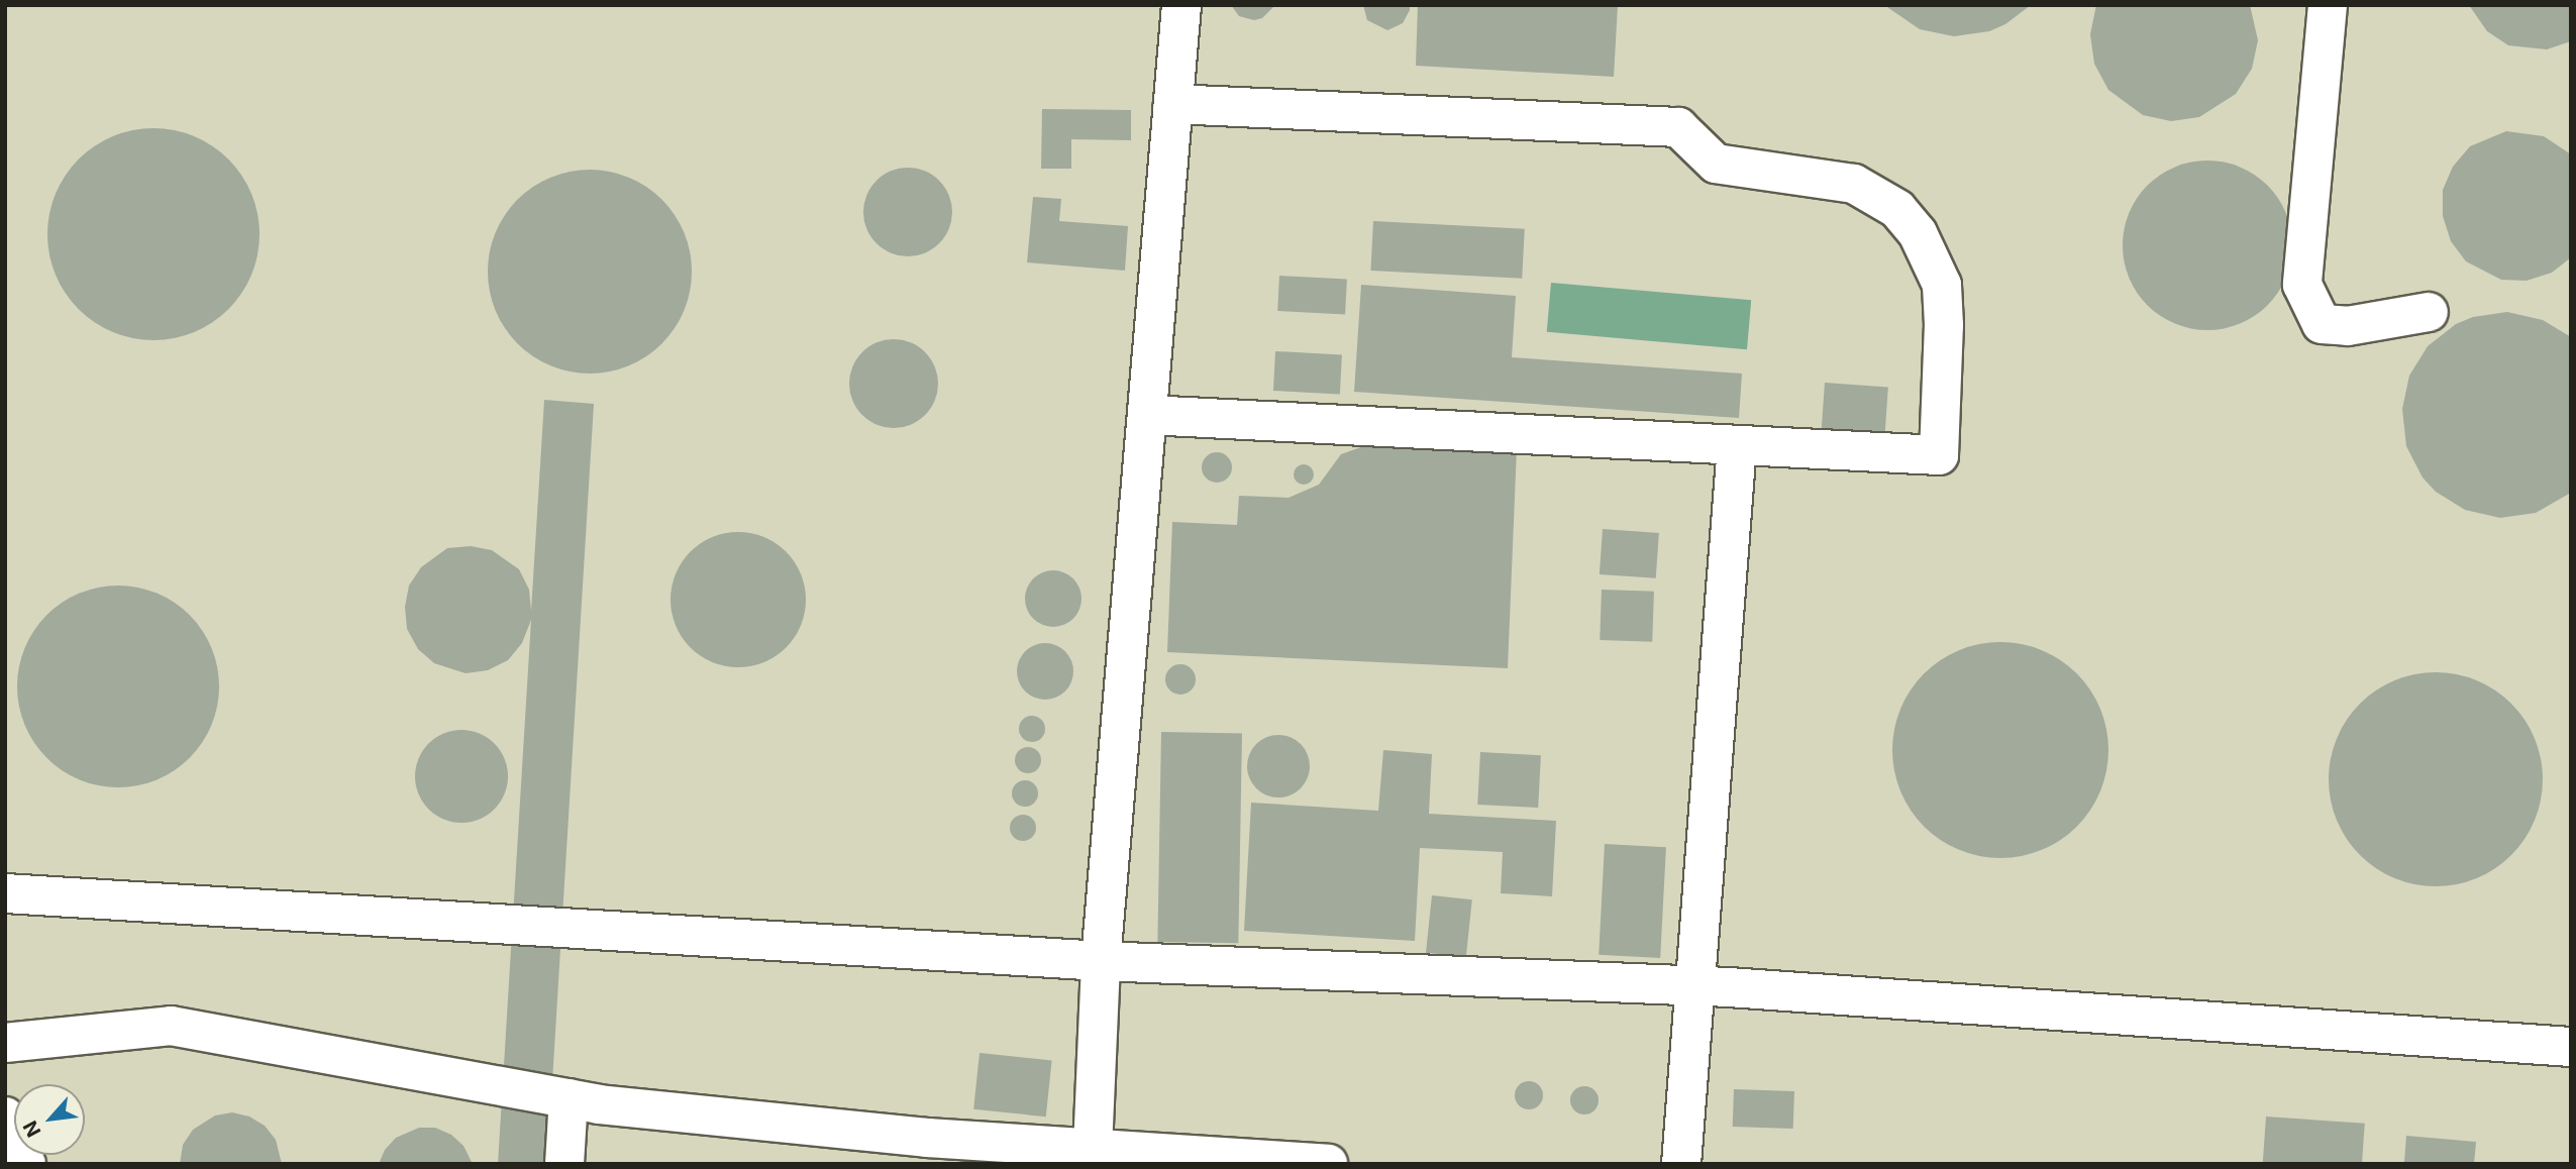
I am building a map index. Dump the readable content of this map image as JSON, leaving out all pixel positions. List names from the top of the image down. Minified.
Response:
{"north":"bottom left"}
